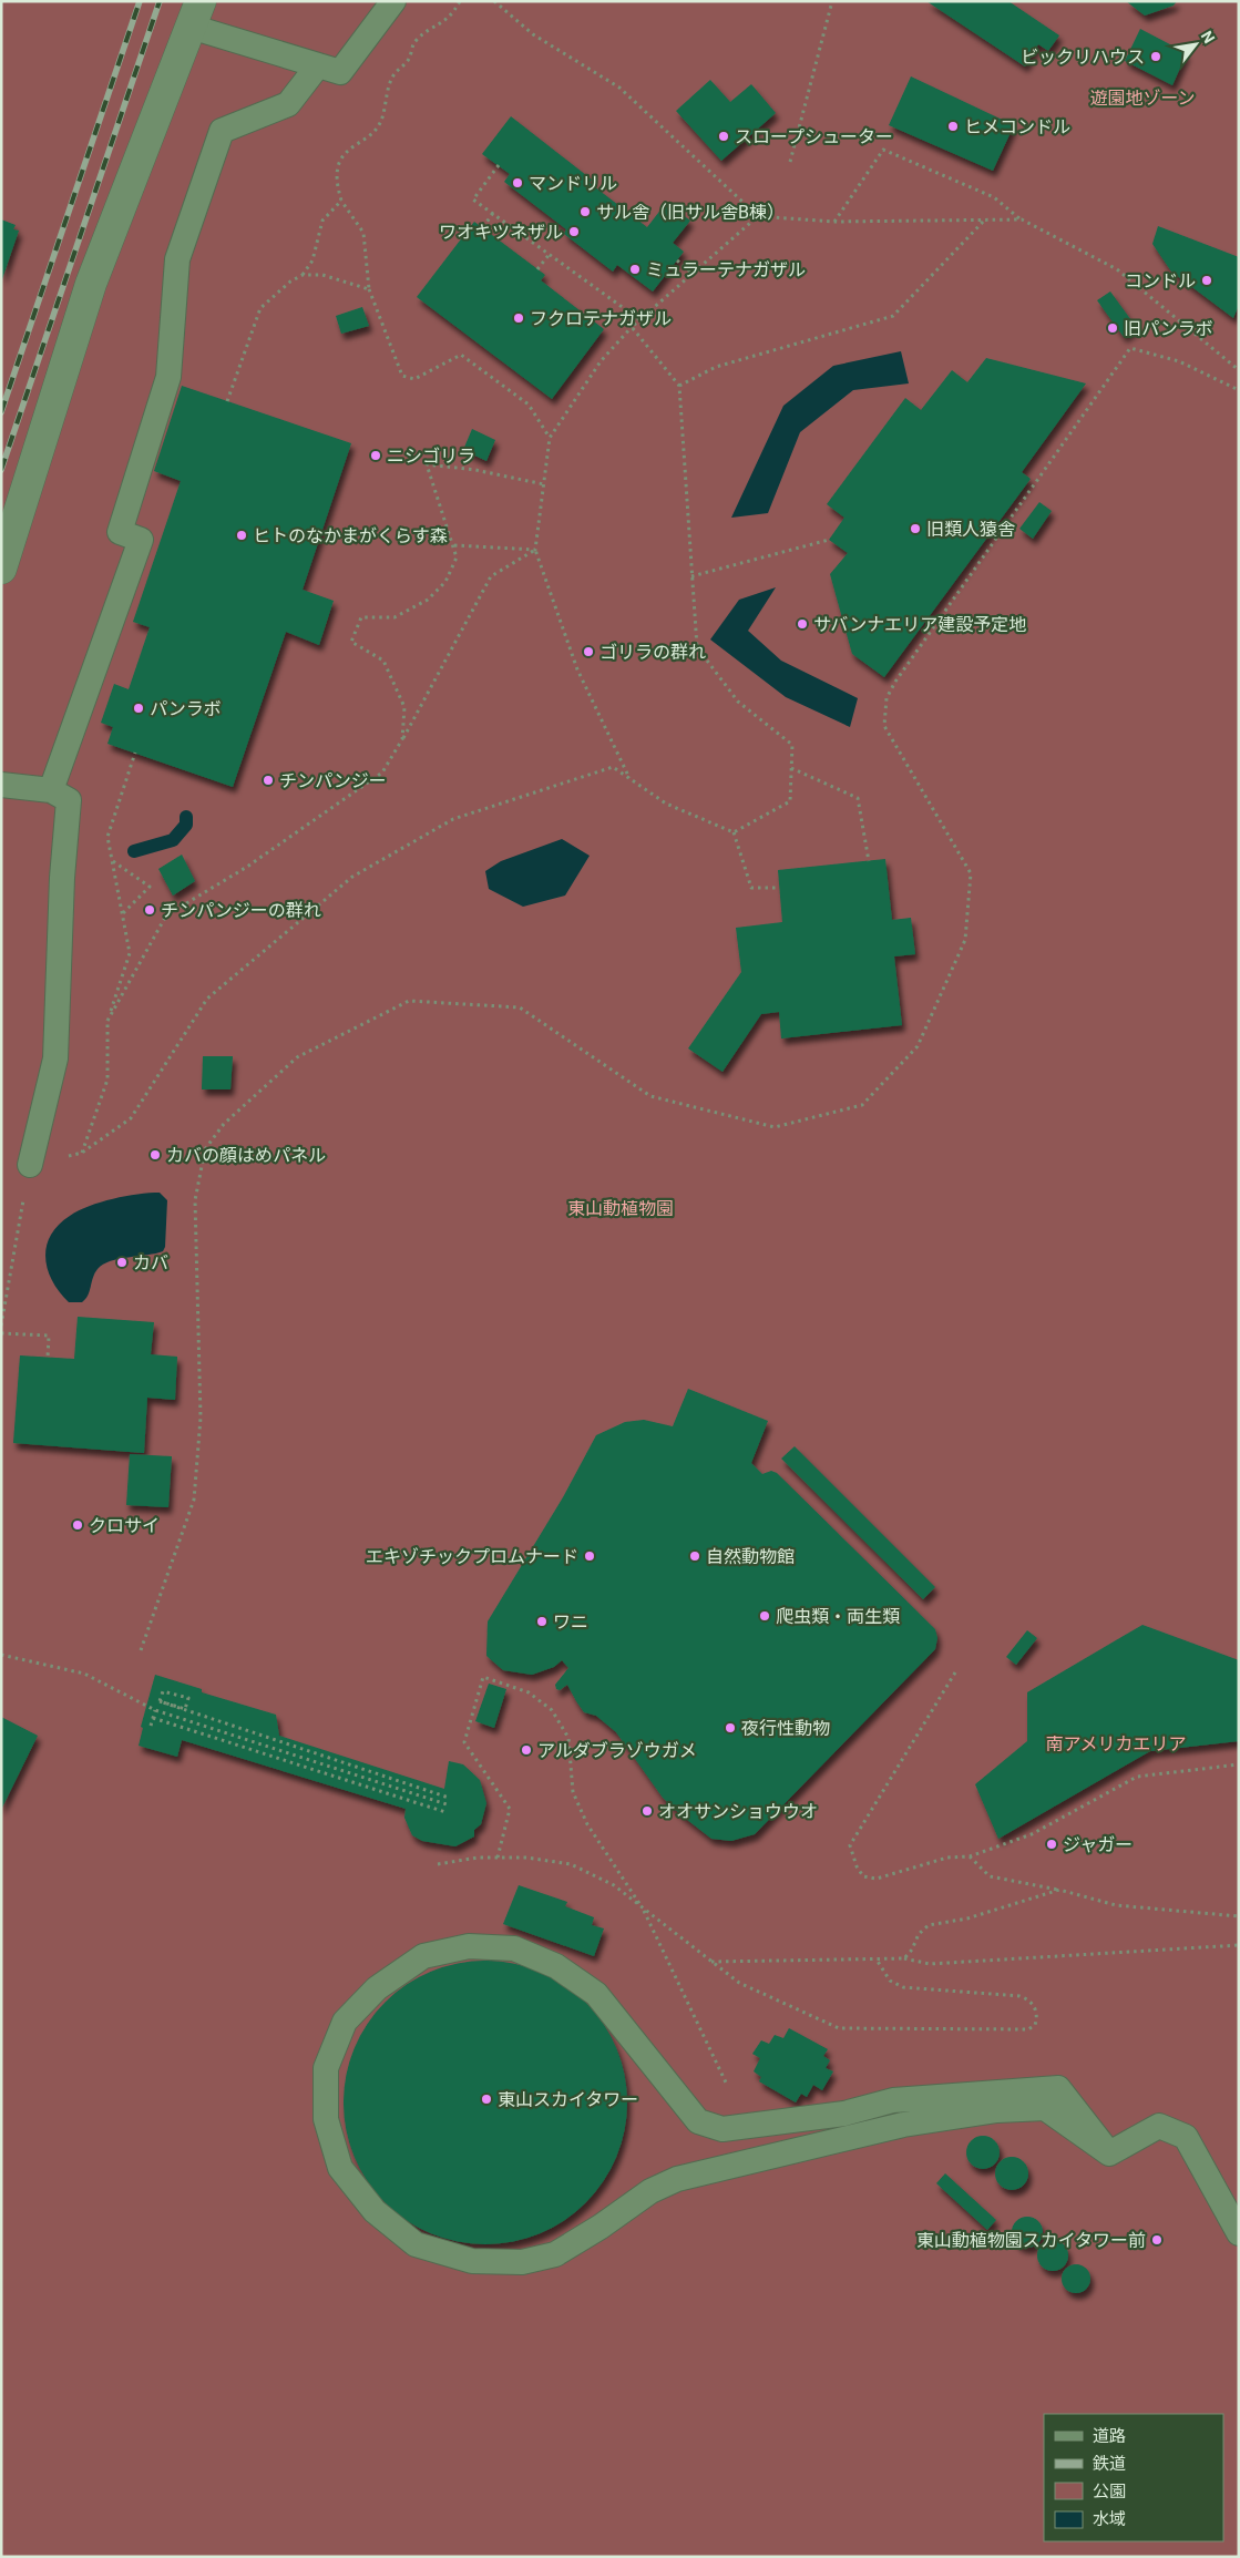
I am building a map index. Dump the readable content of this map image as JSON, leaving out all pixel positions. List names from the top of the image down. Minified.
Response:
{"parks":["遊園地ゾーン","東山動植物園","南アメリカエリア"],"places":["ビックリハウス","ヒメコンドル","スロープシューター","マンドリル","サル舎（旧サル舎B棟）","ワオキツネザル","ミュラーテナガザル","コンドル","フクロテナガザル","旧パンラボ","ニシゴリラ","旧類人猿舎","ヒトのなかまがくらす森","サバンナエリア建設予定地","ゴリラの群れ","パンラボ","チンパンジー","チンパンジーの群れ","カバの顔はめパネル","カバ","クロサイ","エキゾチックプロムナード","自然動物館","爬虫類・両生類","ワニ","夜行性動物","アルダブラゾウガメ","オオサンショウウオ","ジャガー","東山スカイタワー","東山動植物園スカイタワー前"],"legend":["道路","鉄道","公園","水域"],"north":"top right"}
